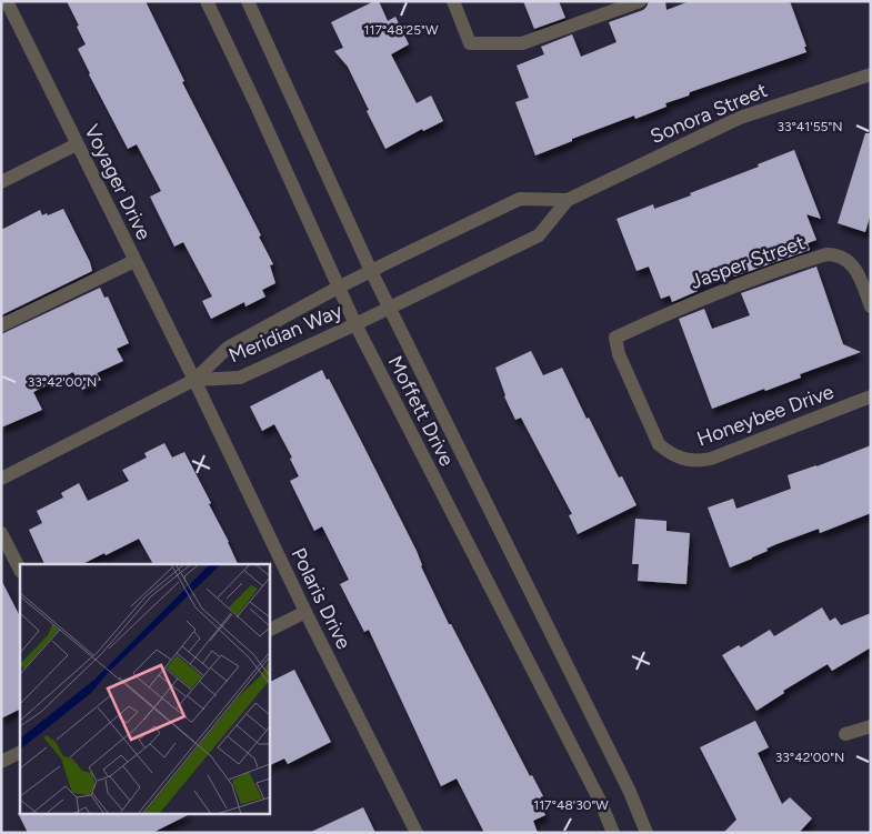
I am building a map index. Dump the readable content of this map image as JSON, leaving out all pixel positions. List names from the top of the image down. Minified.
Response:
{"streets":{"street":["Sonora Street","Voyager Drive","Jasper Street","Meridian Way","Moffett Drive","Honeybee Drive","Polaris Drive"]},"crossings":[["Sonora Street","Meridian Way"],["Sonora Street","Moffett Drive"],["Voyager Drive","Meridian Way"],["Voyager Drive","Polaris Drive"],["Jasper Street","Honeybee Drive"],["Meridian Way","Moffett Drive"],["Meridian Way","Polaris Drive"]],"coordinates":["117°48'25\"W","33°41'55\"N","33°42'00\"N","117°48'30\"W"]}
